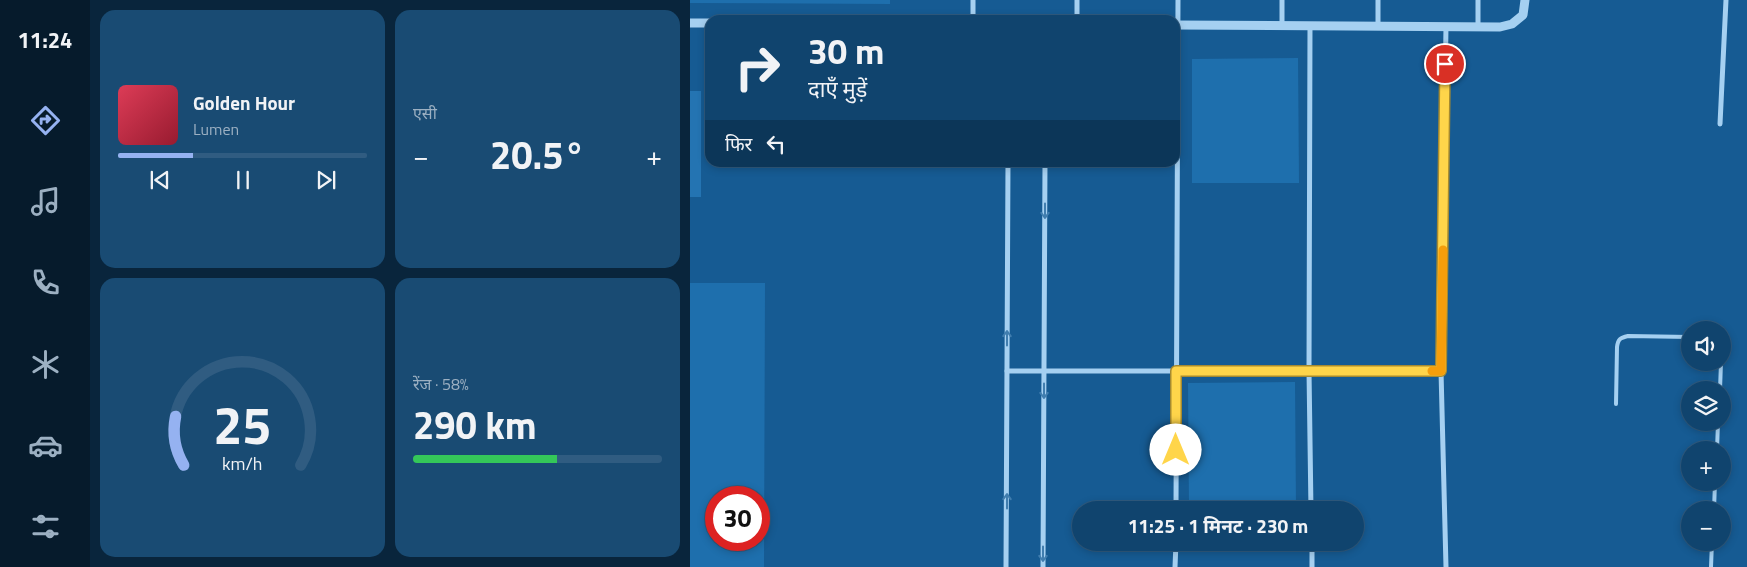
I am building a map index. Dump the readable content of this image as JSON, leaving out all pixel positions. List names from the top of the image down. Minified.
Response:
{"page":{"tabs":"11:24","tile":["एसी",["रेंज · 58%","290 km"]],"turn":["30 m","दाएँ मुड़ें"],"song":["Golden Hour","Lumen"],"then":"फिर","heat":["−","20.5°","+"],"map_buttons":["+","−"],"limit":"30","trip":"11:25 · 1 मिनट · 230 m","gauge":["25","km/h"]}}
